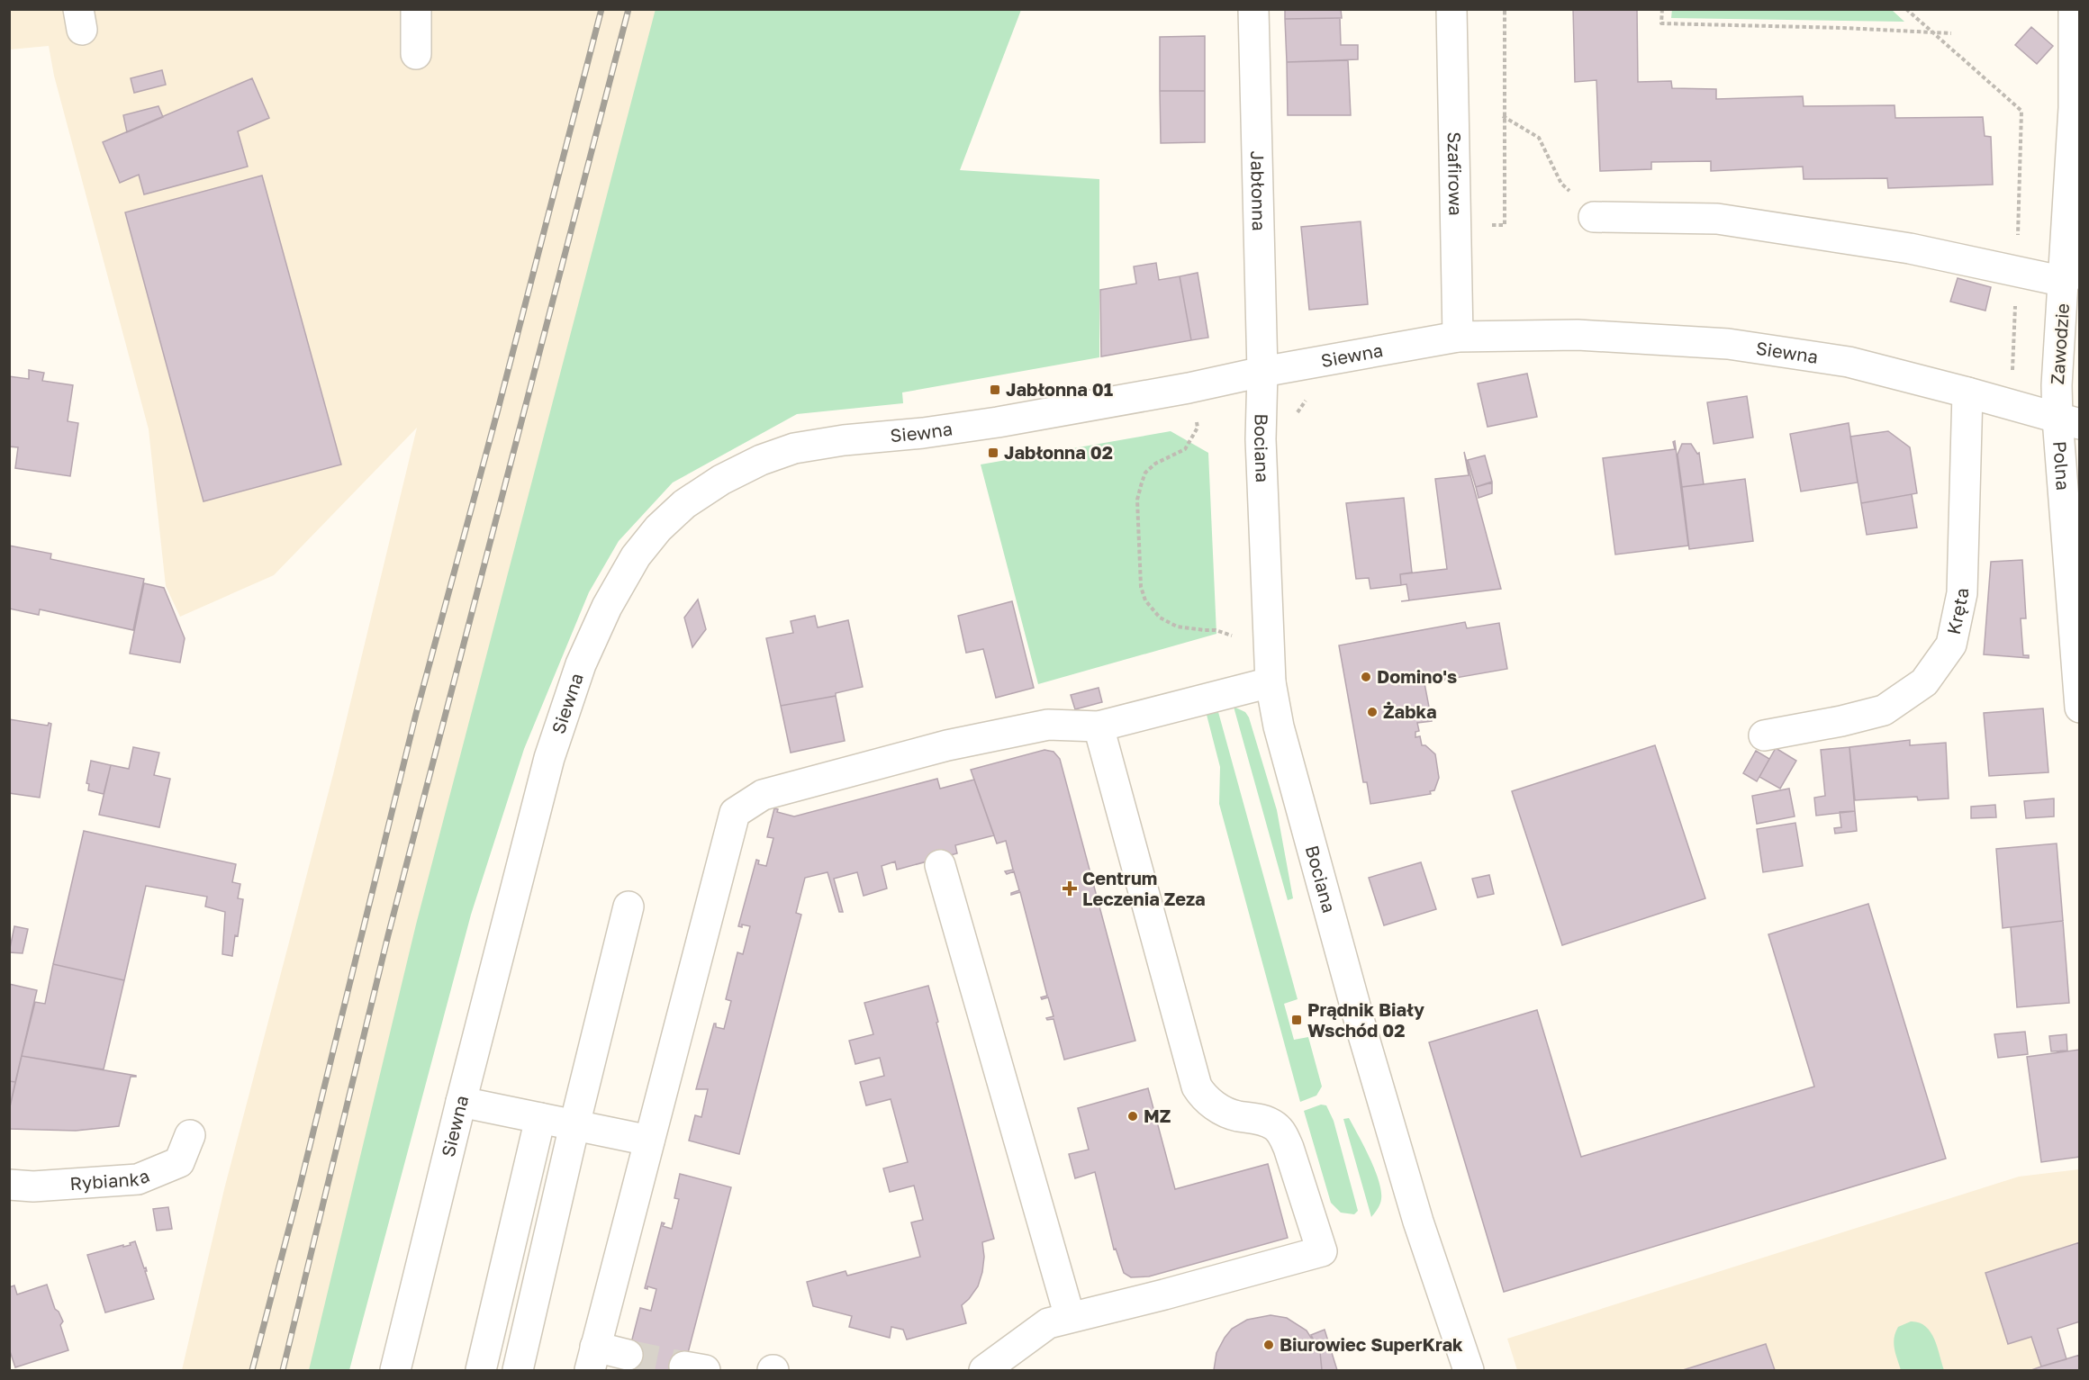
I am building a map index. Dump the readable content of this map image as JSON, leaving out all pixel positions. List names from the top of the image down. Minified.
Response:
{"streets":{"street":["Szafirowa","Jabłonna","Zawodzie","Siewna","Bociana","Polna","Kręta","Rybianka"]},"crossings":[["Szafirowa","Siewna"],["Jabłonna","Siewna"],["Jabłonna","Bociana"],["Zawodzie","Siewna"],["Zawodzie","Polna"],["Siewna","Bociana"],["Siewna","Polna"],["Siewna","Kręta"]],"places":{"transit":["Jabłonna 01","Jabłonna 02","Prądnik Biały Wschód 02"],"other":["Domino's","Żabka","MZ","Biurowiec SuperKrak"],"health":["Centrum Leczenia Zeza"]}}
